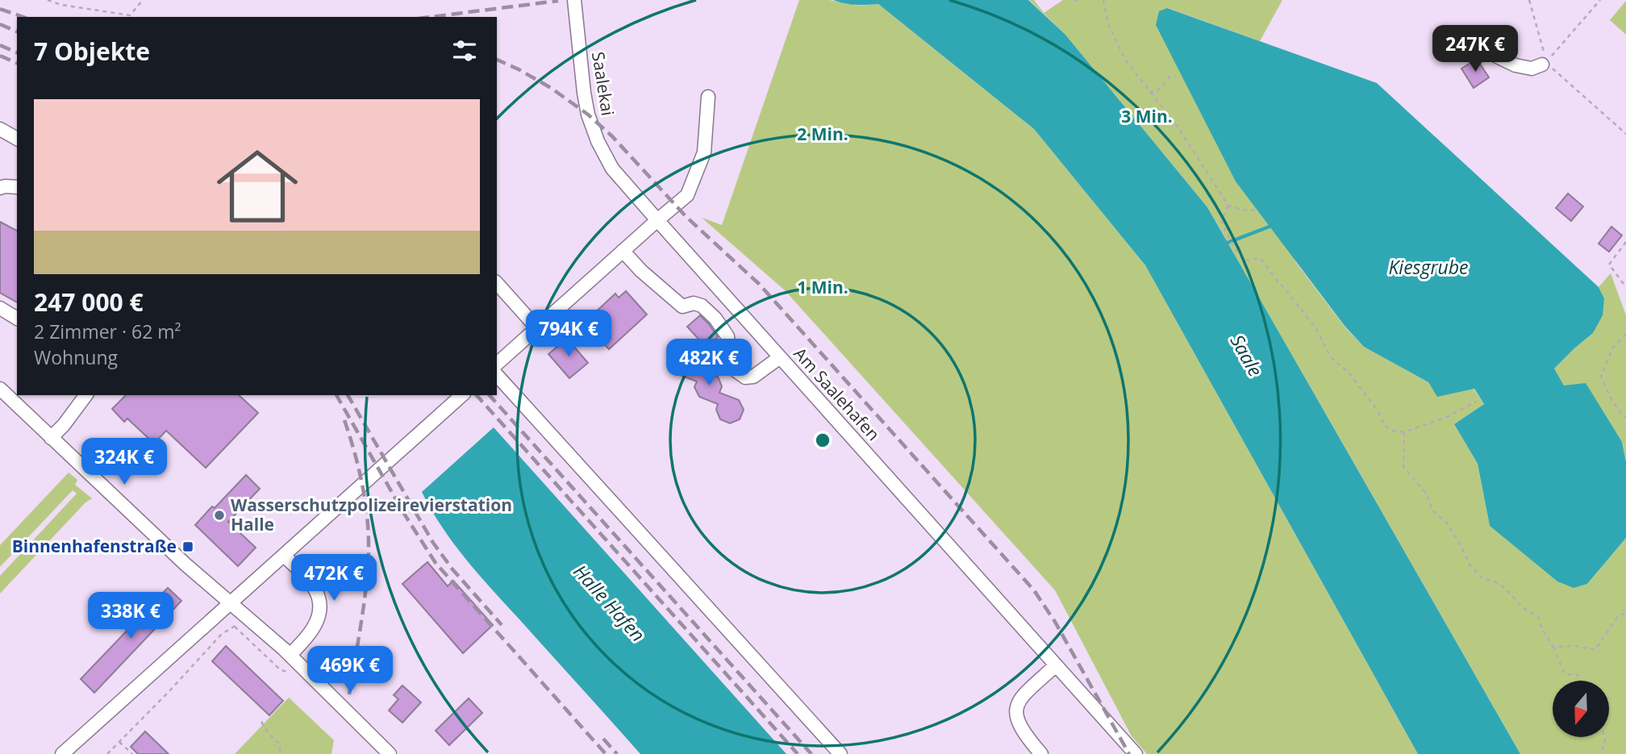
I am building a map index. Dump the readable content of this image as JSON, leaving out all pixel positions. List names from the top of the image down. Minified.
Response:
{"streets":{"street":["Saalekai","Am Saalehafen"]},"crossings":[["Saalekai","Am Saalehafen"]],"water":["Kiesgrube","Saale","Halle Hafen"],"places":{"other":["Wasserschutzpolizeirevierstation Halle"],"transit":["Binnenhafenstraße"]},"north":"bottom","page":{"heading":"7 Objekte","price":["247K €","794K €","482K €","324K €","472K €","338K €","469K €"],"list":[{"name":"247 000 €","note":"2 Zimmer · 62 m² · Wohnung"}]},"rings":["3 Min.","2 Min.","1 Min."]}
